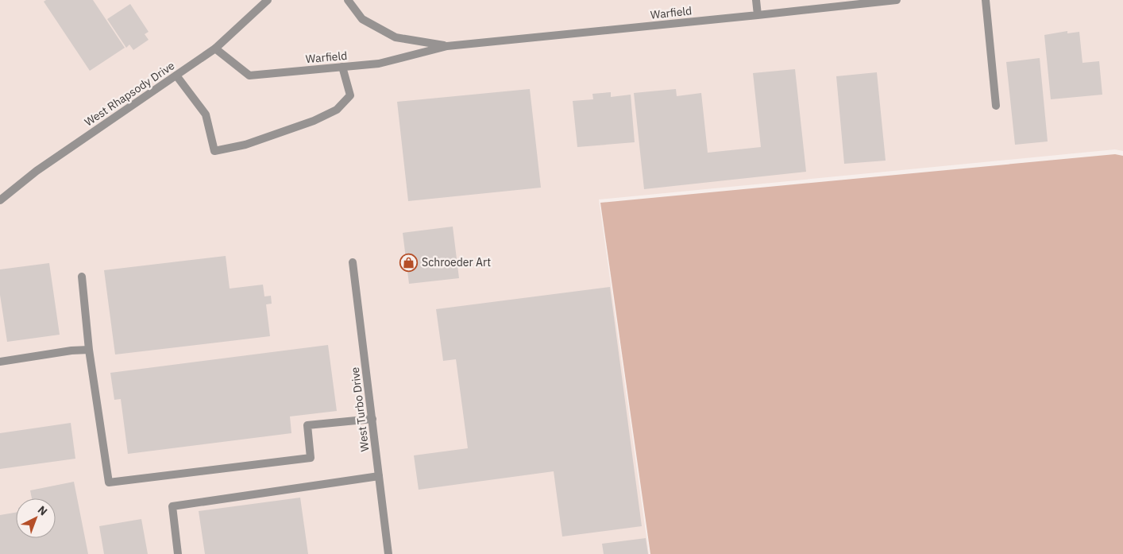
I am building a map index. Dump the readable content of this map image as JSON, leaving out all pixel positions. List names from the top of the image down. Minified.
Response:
{"streets":{"street":["Warfield","West Rhapsody Drive","West Turbo Drive"]},"crossings":[["Warfield","West Rhapsody Drive"]],"places":{"shop":["Schroeder Art"]},"north":"top right"}
